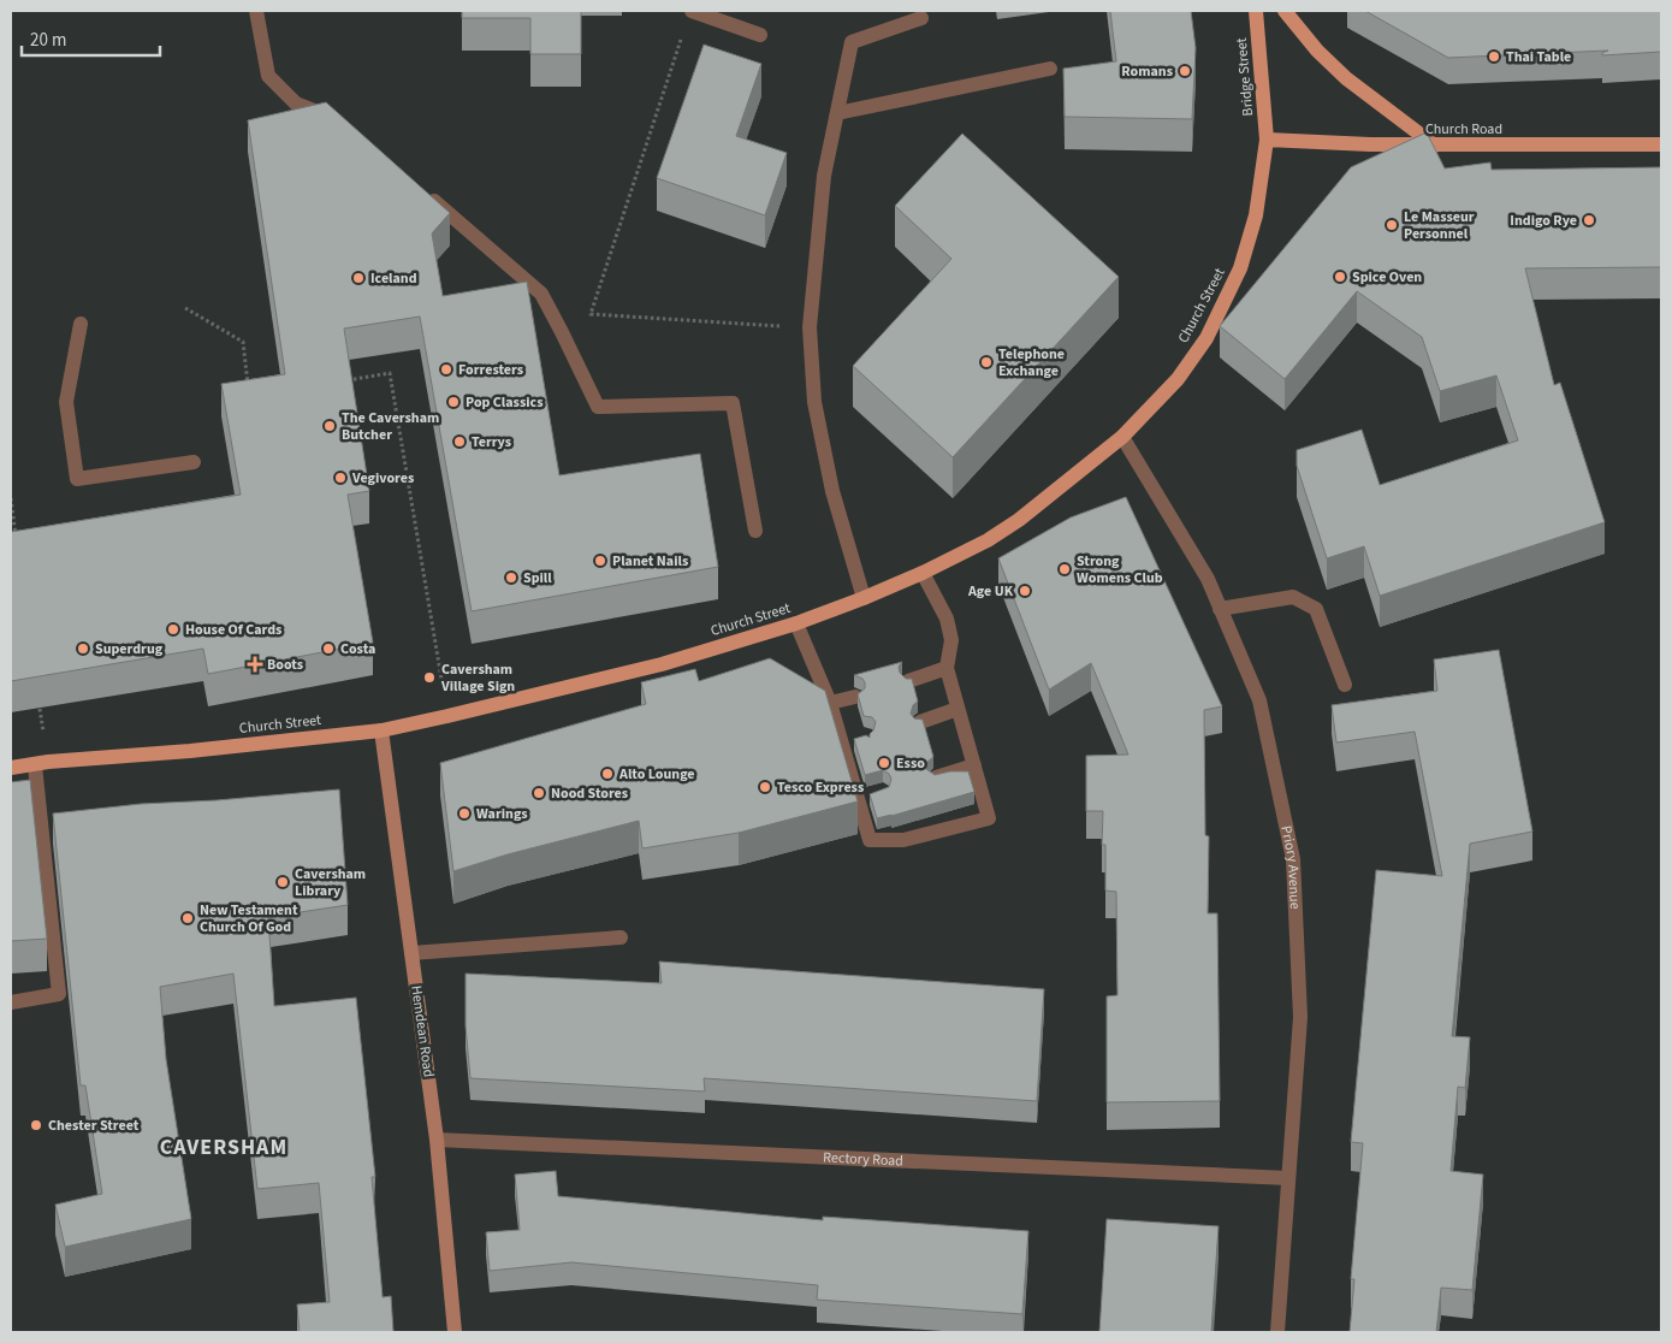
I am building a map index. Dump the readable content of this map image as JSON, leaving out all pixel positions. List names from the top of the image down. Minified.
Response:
{"streets":{"main road":["Bridge Street","Church Road","Church Street"],"street":["Priory Avenue","Hemdean Road","Rectory Road"]},"crossings":[["Bridge Street","Church Road"],["Bridge Street","Church Street"],["Church Road","Church Street"],["Church Street","Priory Avenue"],["Church Street","Hemdean Road"],["Priory Avenue","Rectory Road"],["Hemdean Road","Rectory Road"]],"districts":["CAVERSHAM"],"places":{"other":["Thai Table","Romans","Indigo Rye","Le Masseur Personnel","Spice Oven","Iceland","Telephone Exchange","Forresters","Pop Classics","The Caversham Butcher","Terrys","Vegivores","Planet Nails","Strong Womens Club","Spill","Age UK","House Of Cards","Superdrug","Costa","Caversham Village Sign","Esso","Alto Lounge","Tesco Express","Nood Stores","Warings","Caversham Library","New Testament Church Of God","Chester Street"],"health":["Boots"]},"scale_bar":"20 m"}
